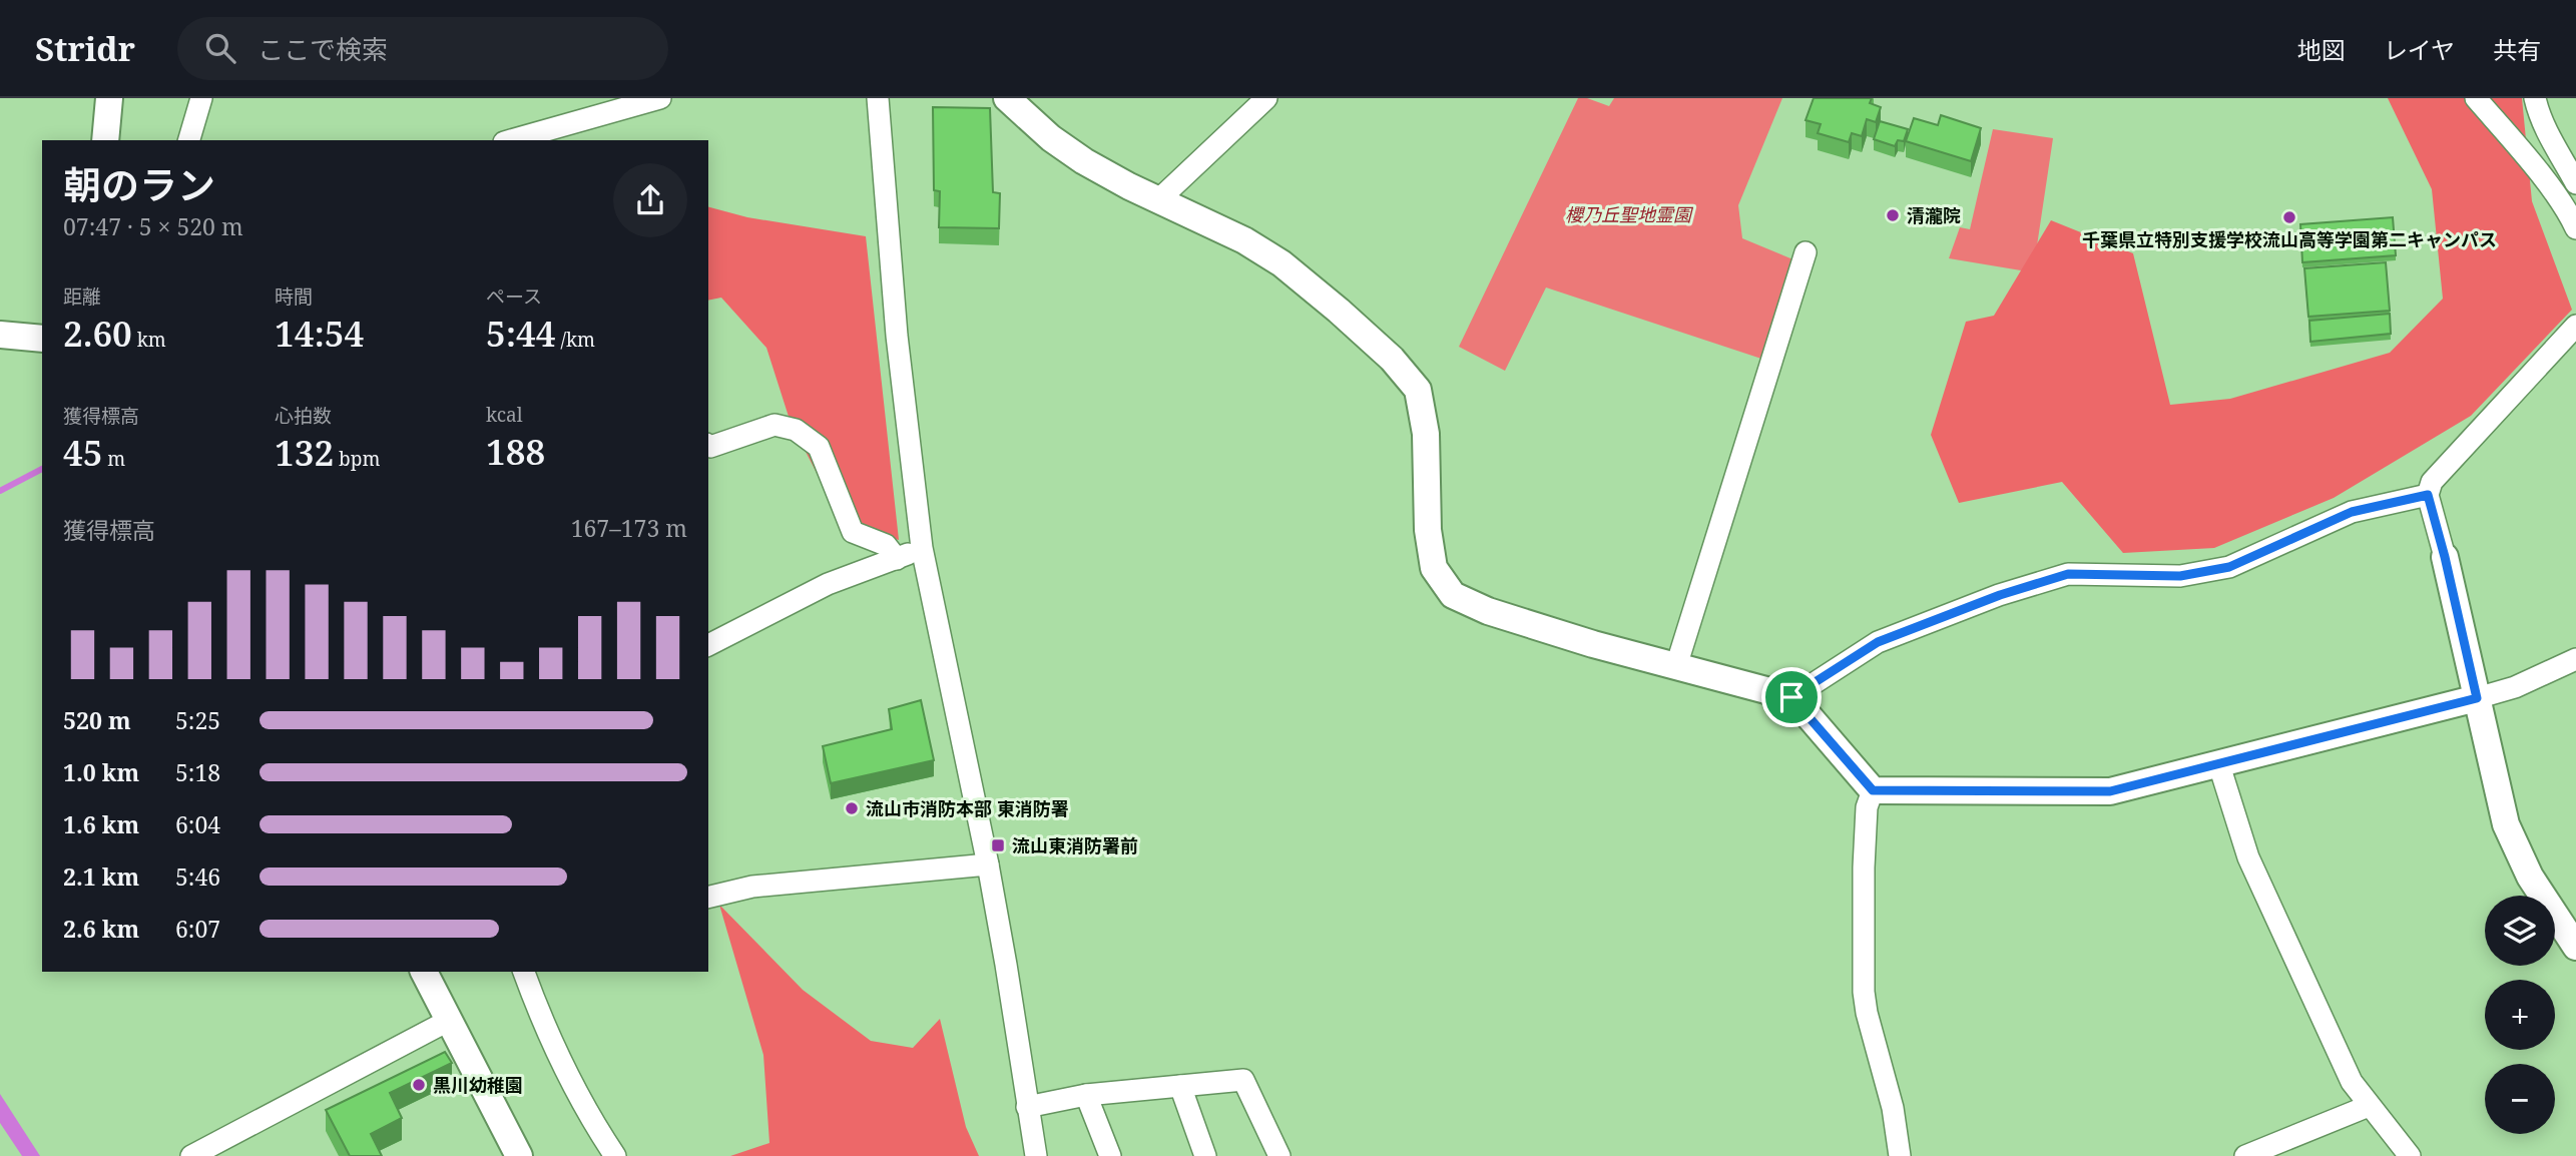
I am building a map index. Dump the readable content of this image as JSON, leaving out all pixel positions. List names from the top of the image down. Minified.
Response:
{"parks":["櫻乃丘聖地霊園"],"places":{"other":["清瀧院","千葉県立特別支援学校流山高等学園第二キャンパス","流山市消防本部 東消防署","黒川幼稚園"],"transit":["流山東消防署前"]},"page":{"header":"Stridr","search":"ここで検索","nav":["地図","レイヤ","共有"],"heading":["朝のラン","07:47 · 5 × 520 m"],"stats":[["距離","2.60 km"],["時間","14:54"],["ペース","5:44 /km"],["獲得標高","45 m"],["心拍数","132 bpm"],["kcal","188"]],"chart":["獲得標高","167–173 m"],"list":[{"name":"520 m","note":"5:25"},{"name":"1.0 km","note":"5:18"},{"name":"1.6 km","note":"6:04"},{"name":"2.1 km","note":"5:46"},{"name":"2.6 km","note":"6:07"}],"map_buttons":["+","−"]}}
